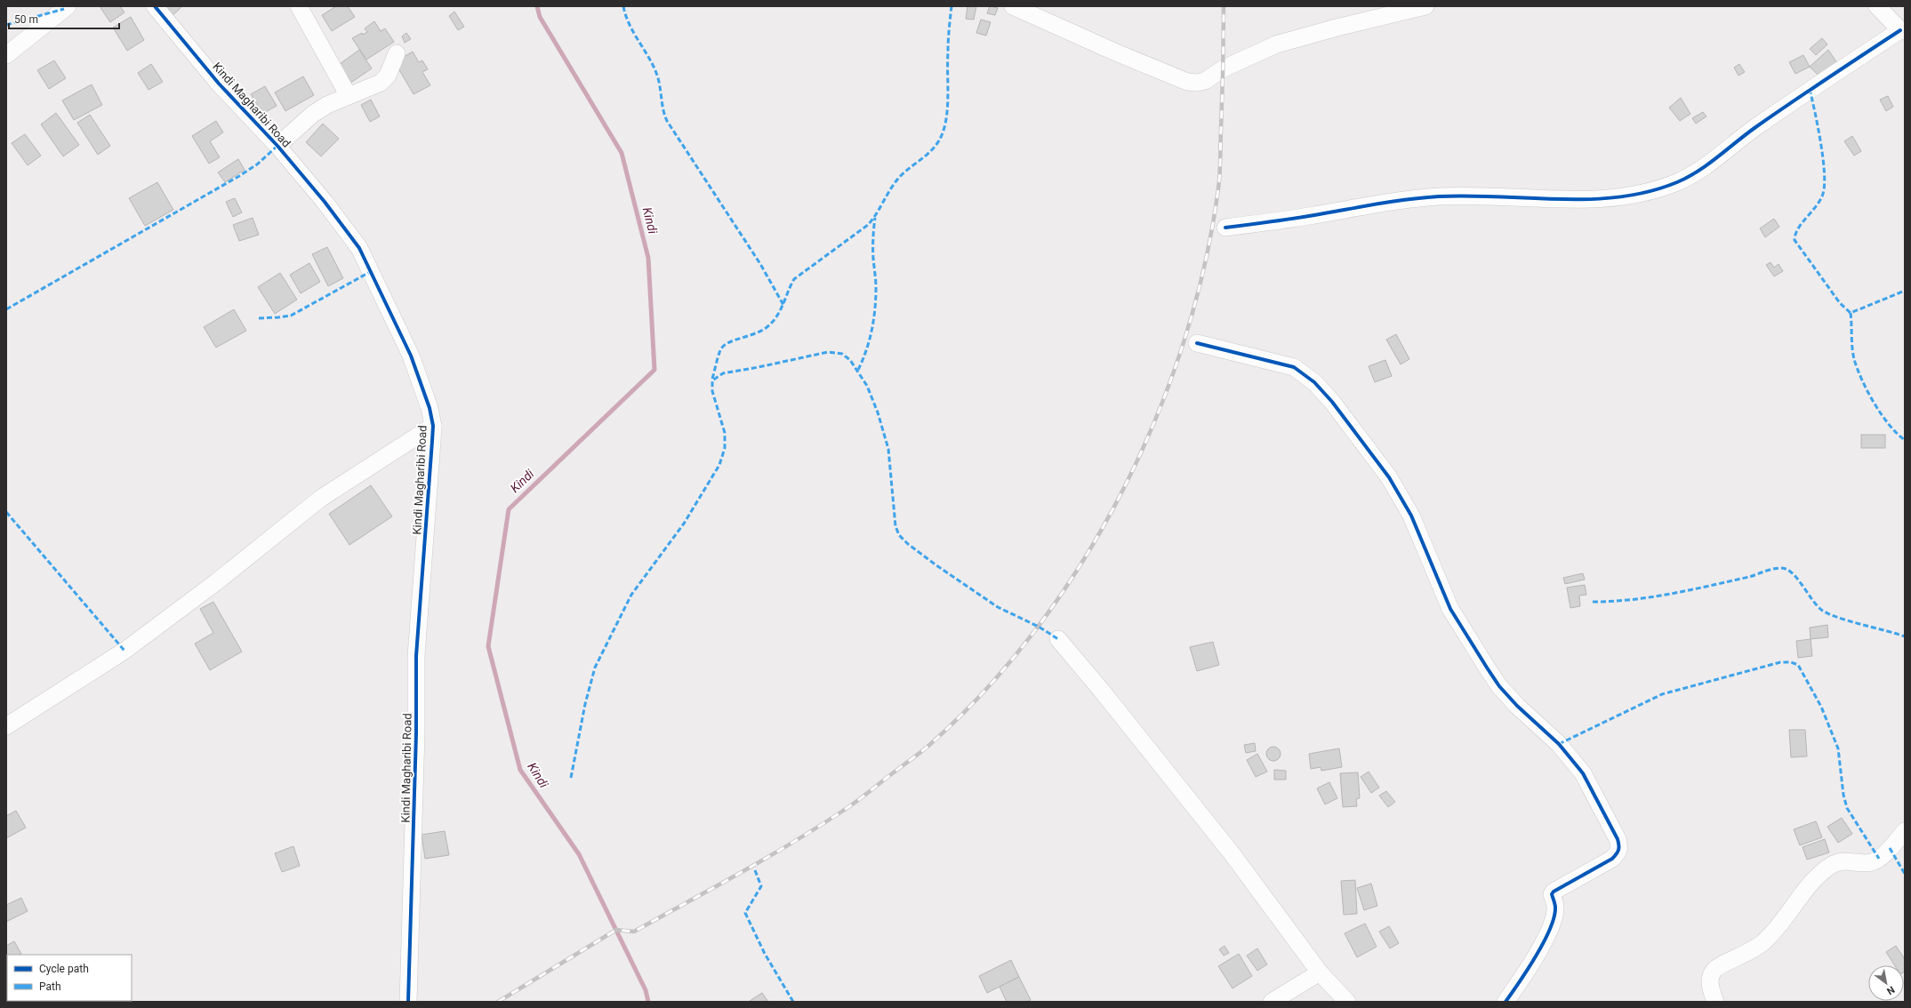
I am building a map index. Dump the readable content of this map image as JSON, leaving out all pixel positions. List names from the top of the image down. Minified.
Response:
{"streets":{"street":["Kindi Magharibi Road"]},"water":["Kindi"],"legend":["Cycle path","Path"],"scale_bar":"50 m","north":"bottom right"}
